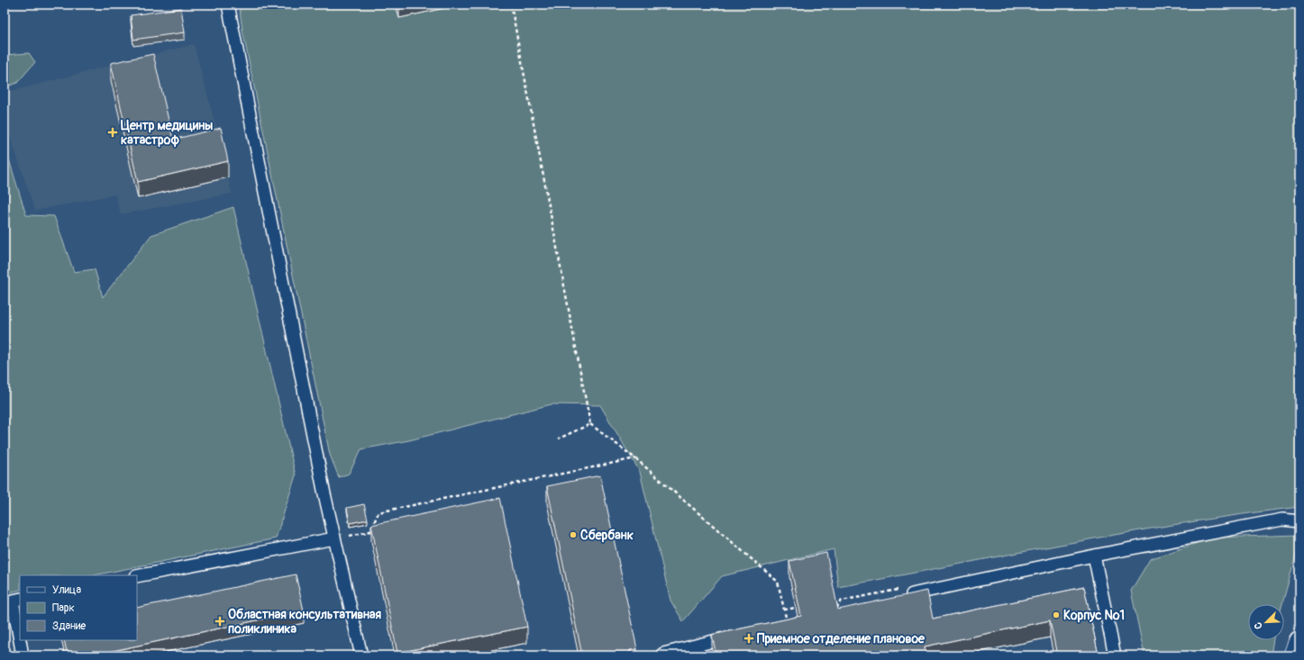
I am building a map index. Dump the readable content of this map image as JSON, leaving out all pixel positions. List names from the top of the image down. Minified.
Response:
{"places":{"health":["Центр медицины катастроф","Областная консультативная поликлиника","Приемное отделение плановое"],"other":["Сбербанк","Корпус №1"]},"legend":["Улица","Парк","Здание"],"north":"bottom left"}
